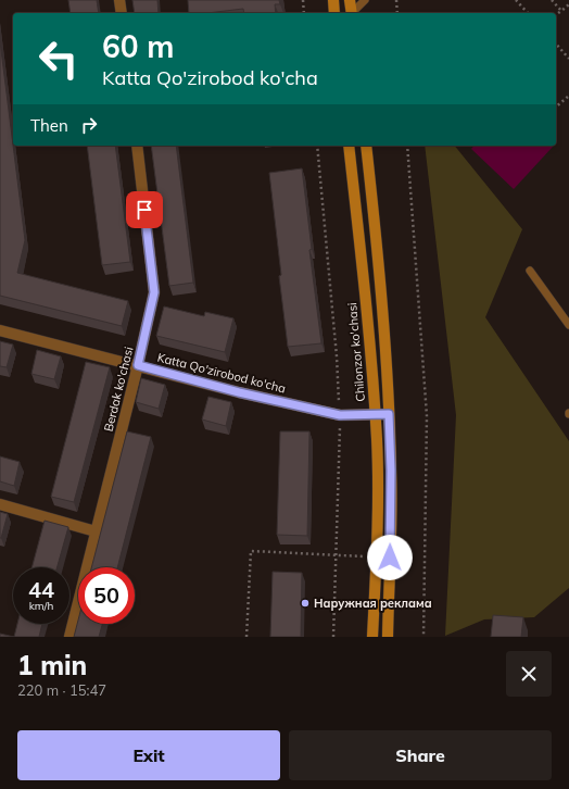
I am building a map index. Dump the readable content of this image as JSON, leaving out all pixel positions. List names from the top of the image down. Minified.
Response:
{"streets":{"main road":["Chilonzor ko'chasi"],"street":["Katta Qo'zirobod ko'cha","Berdak ko'chasi"]},"crossings":[["Chilonzor ko'chasi","Katta Qo'zirobod ko'cha"],["Katta Qo'zirobod ko'cha","Berdak ko'chasi"]],"places":["Наружная реклама"],"page":{"turn":["60 m","Katta Qo'zirobod ko'cha"],"then":"Then","speed":"44 km/h","limit":"50","heading":["1 min","220 m · 15:47"],"buttons":["Exit","Share"]}}
